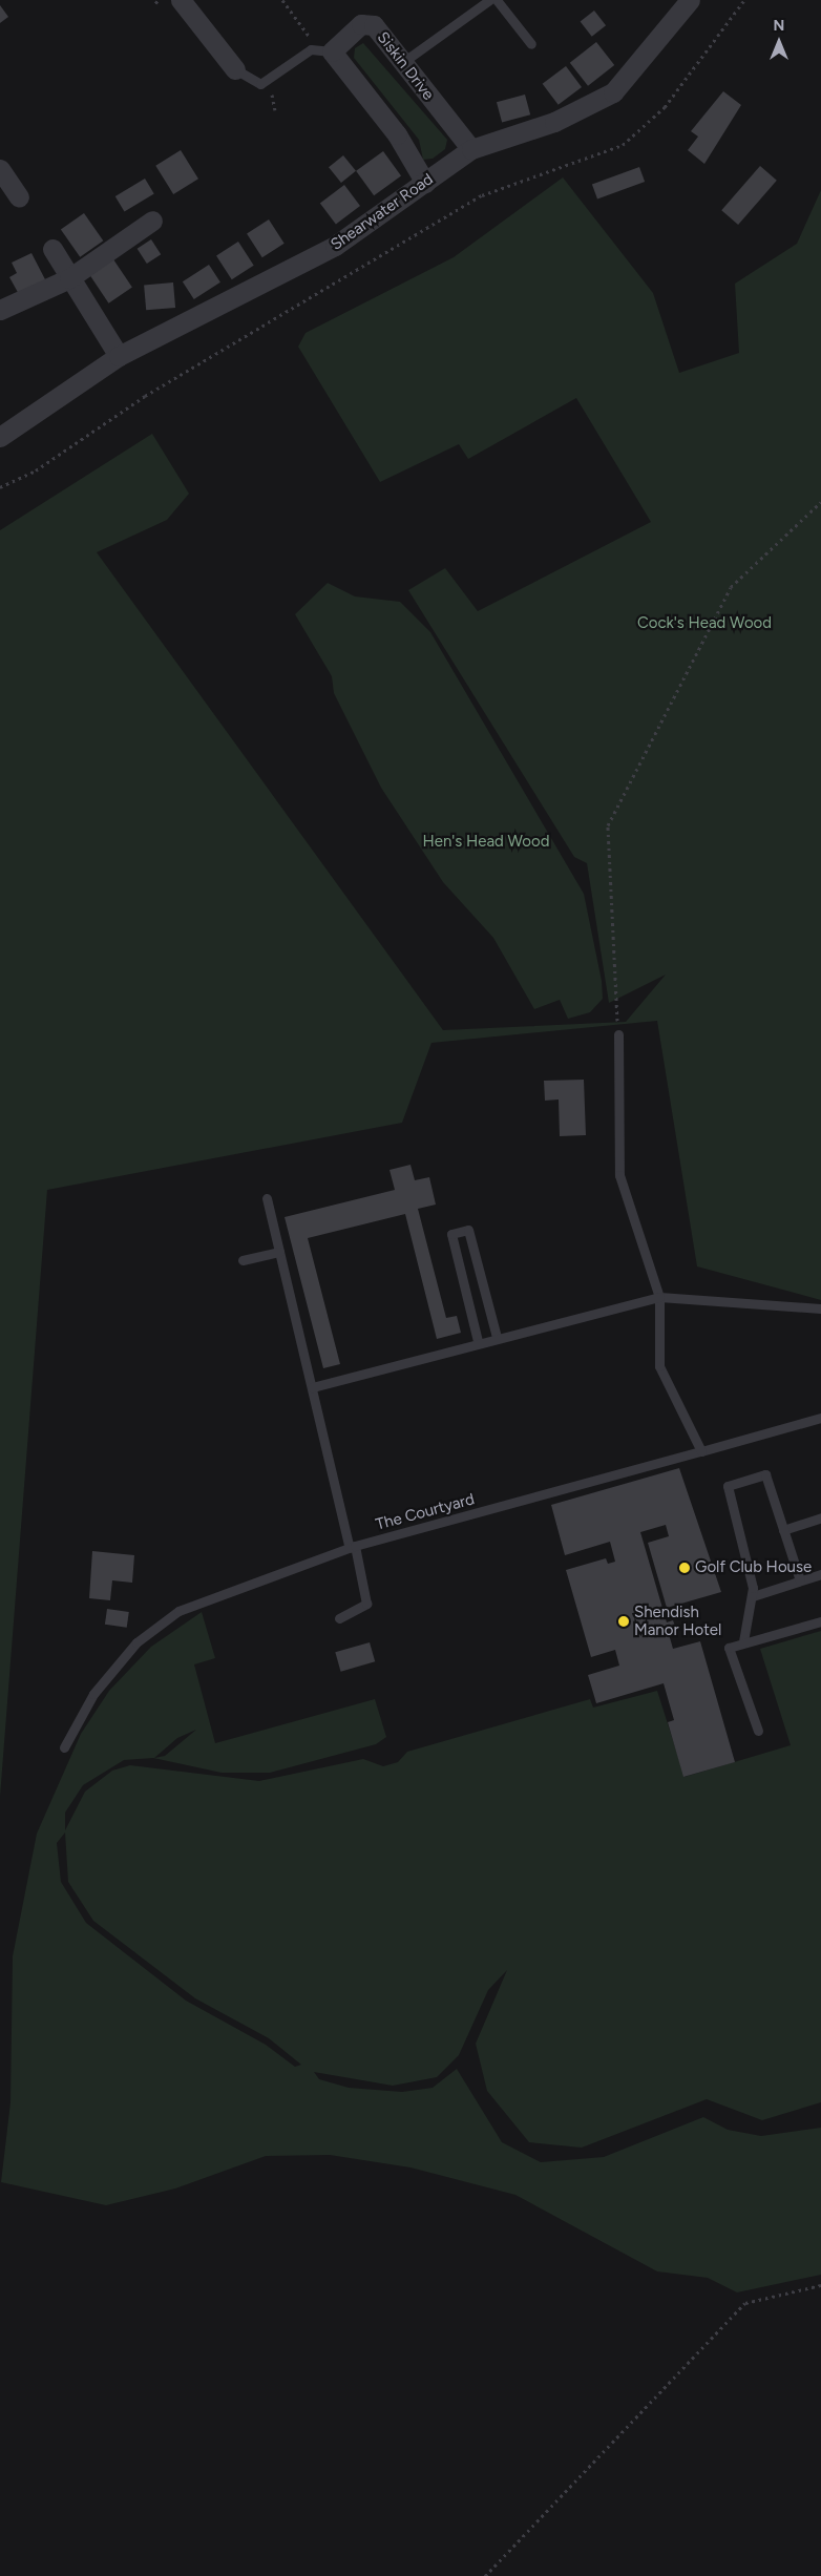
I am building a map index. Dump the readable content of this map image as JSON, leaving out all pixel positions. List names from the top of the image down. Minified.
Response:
{"streets":{"street":["Siskin Drive","Shearwater Road"],"lane":["The Courtyard"]},"crossings":[["Siskin Drive","Shearwater Road"]],"parks":["Cock's Head Wood","Hen's Head Wood"],"places":["Golf Club House","Shendish Manor Hotel"],"north":"top"}
